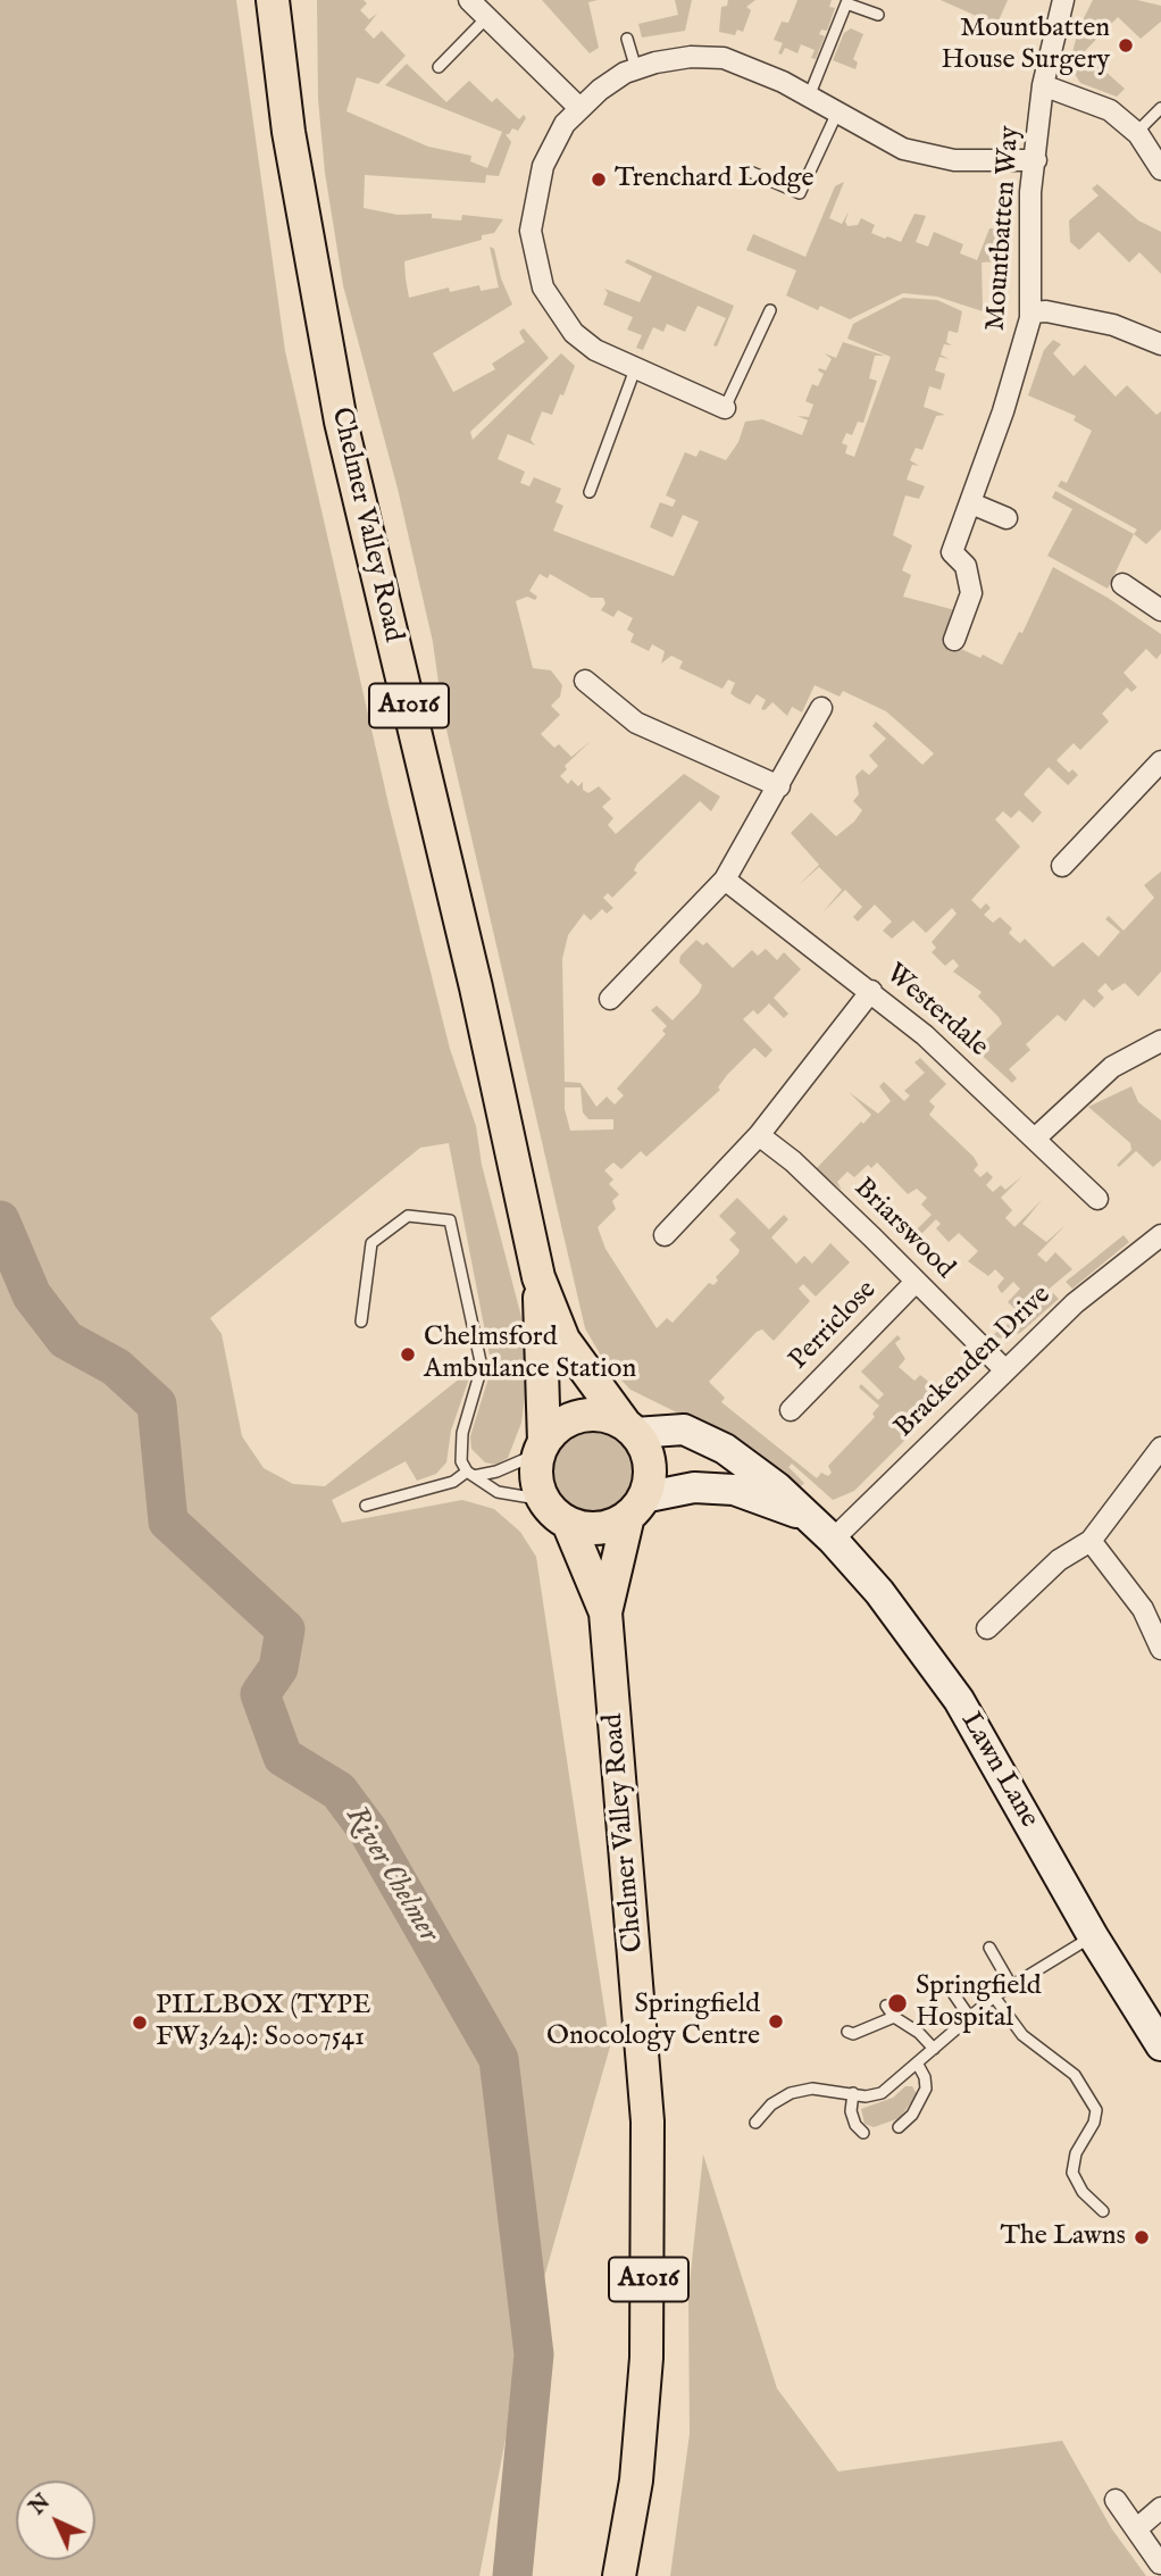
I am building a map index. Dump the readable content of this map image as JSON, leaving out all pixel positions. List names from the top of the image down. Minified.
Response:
{"streets":{"main road":["Chelmer Valley Road","A1016"],"street":["Mountbatten Way","Westerdale","Briarswood","Perriclose","Brackenden Drive","Lawn Lane"]},"crossings":[["Chelmer Valley Road","A1016"],["Chelmer Valley Road","Lawn Lane"],["A1016","Lawn Lane"],["Briarswood","Perriclose"],["Briarswood","Brackenden Drive"],["Brackenden Drive","Lawn Lane"]],"water":["River Chelmer"],"places":["Mountbatten House Surgery","Trenchard Lodge","Chelmsford Ambulance Station","Springfield Hospital","Springfield Onocology Centre","PILLBOX (TYPE FW3/24): S0007541","The Lawns"],"north":"top left"}
